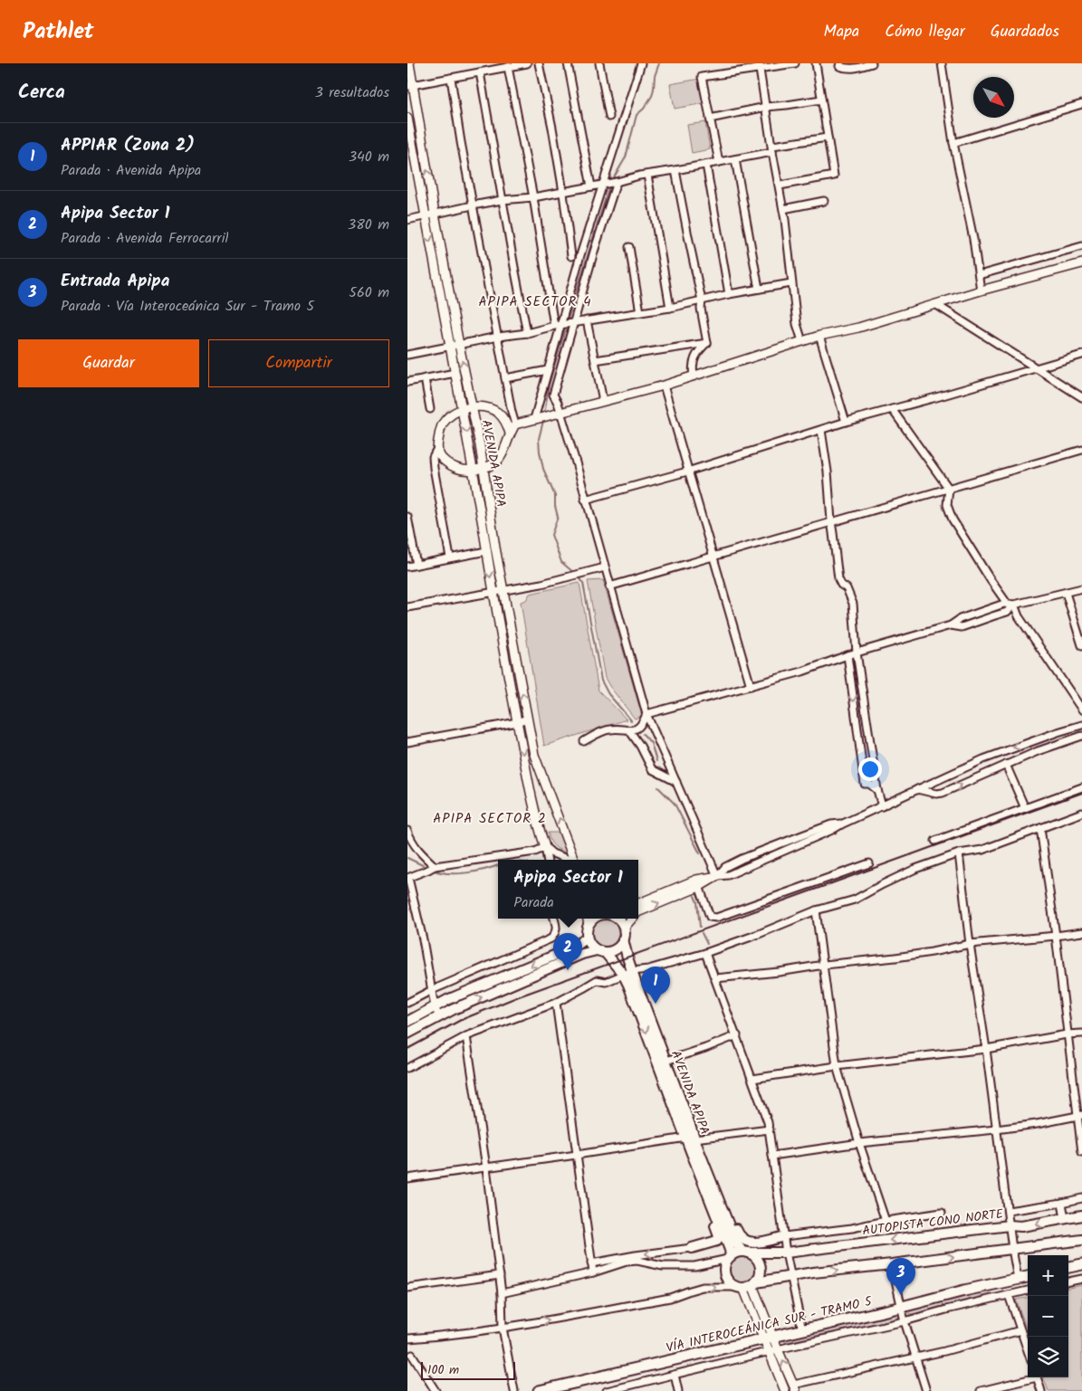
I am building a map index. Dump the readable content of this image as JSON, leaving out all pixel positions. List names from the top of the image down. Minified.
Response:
{"streets":{"highway":["VÍA INTEROCEÁNICA SUR - TRAMO 5"],"main road":["AVENIDA APIPA","AUTOPISTA CONO NORTE"]},"crossings":[["AVENIDA APIPA","AUTOPISTA CONO NORTE"]],"districts":["APIPA SECTOR 4","APIPA SECTOR 2"],"scale_bar":"100 m","north":"bottom right","page":{"header":"Pathlet","nav":["Mapa","Cómo llegar","Guardados"],"heading":["Cerca","3 resultados"],"list":[{"mark":"1","name":"APPIAR (Zona 2)","note":"Parada · Avenida Apipa","value":"340 m"},{"mark":"2","name":"Apipa Sector 1","note":"Parada · Avenida Ferrocarril","value":"380 m"},{"mark":"3","name":"Entrada Apipa","note":"Parada · Vía Interoceánica Sur - Tramo 5","value":"560 m"}],"buttons":["Guardar","Compartir"],"popup":["Apipa Sector 1","Parada"],"pins":["2","1","3"],"map_buttons":["+","−"],"scale":"100 m"}}
